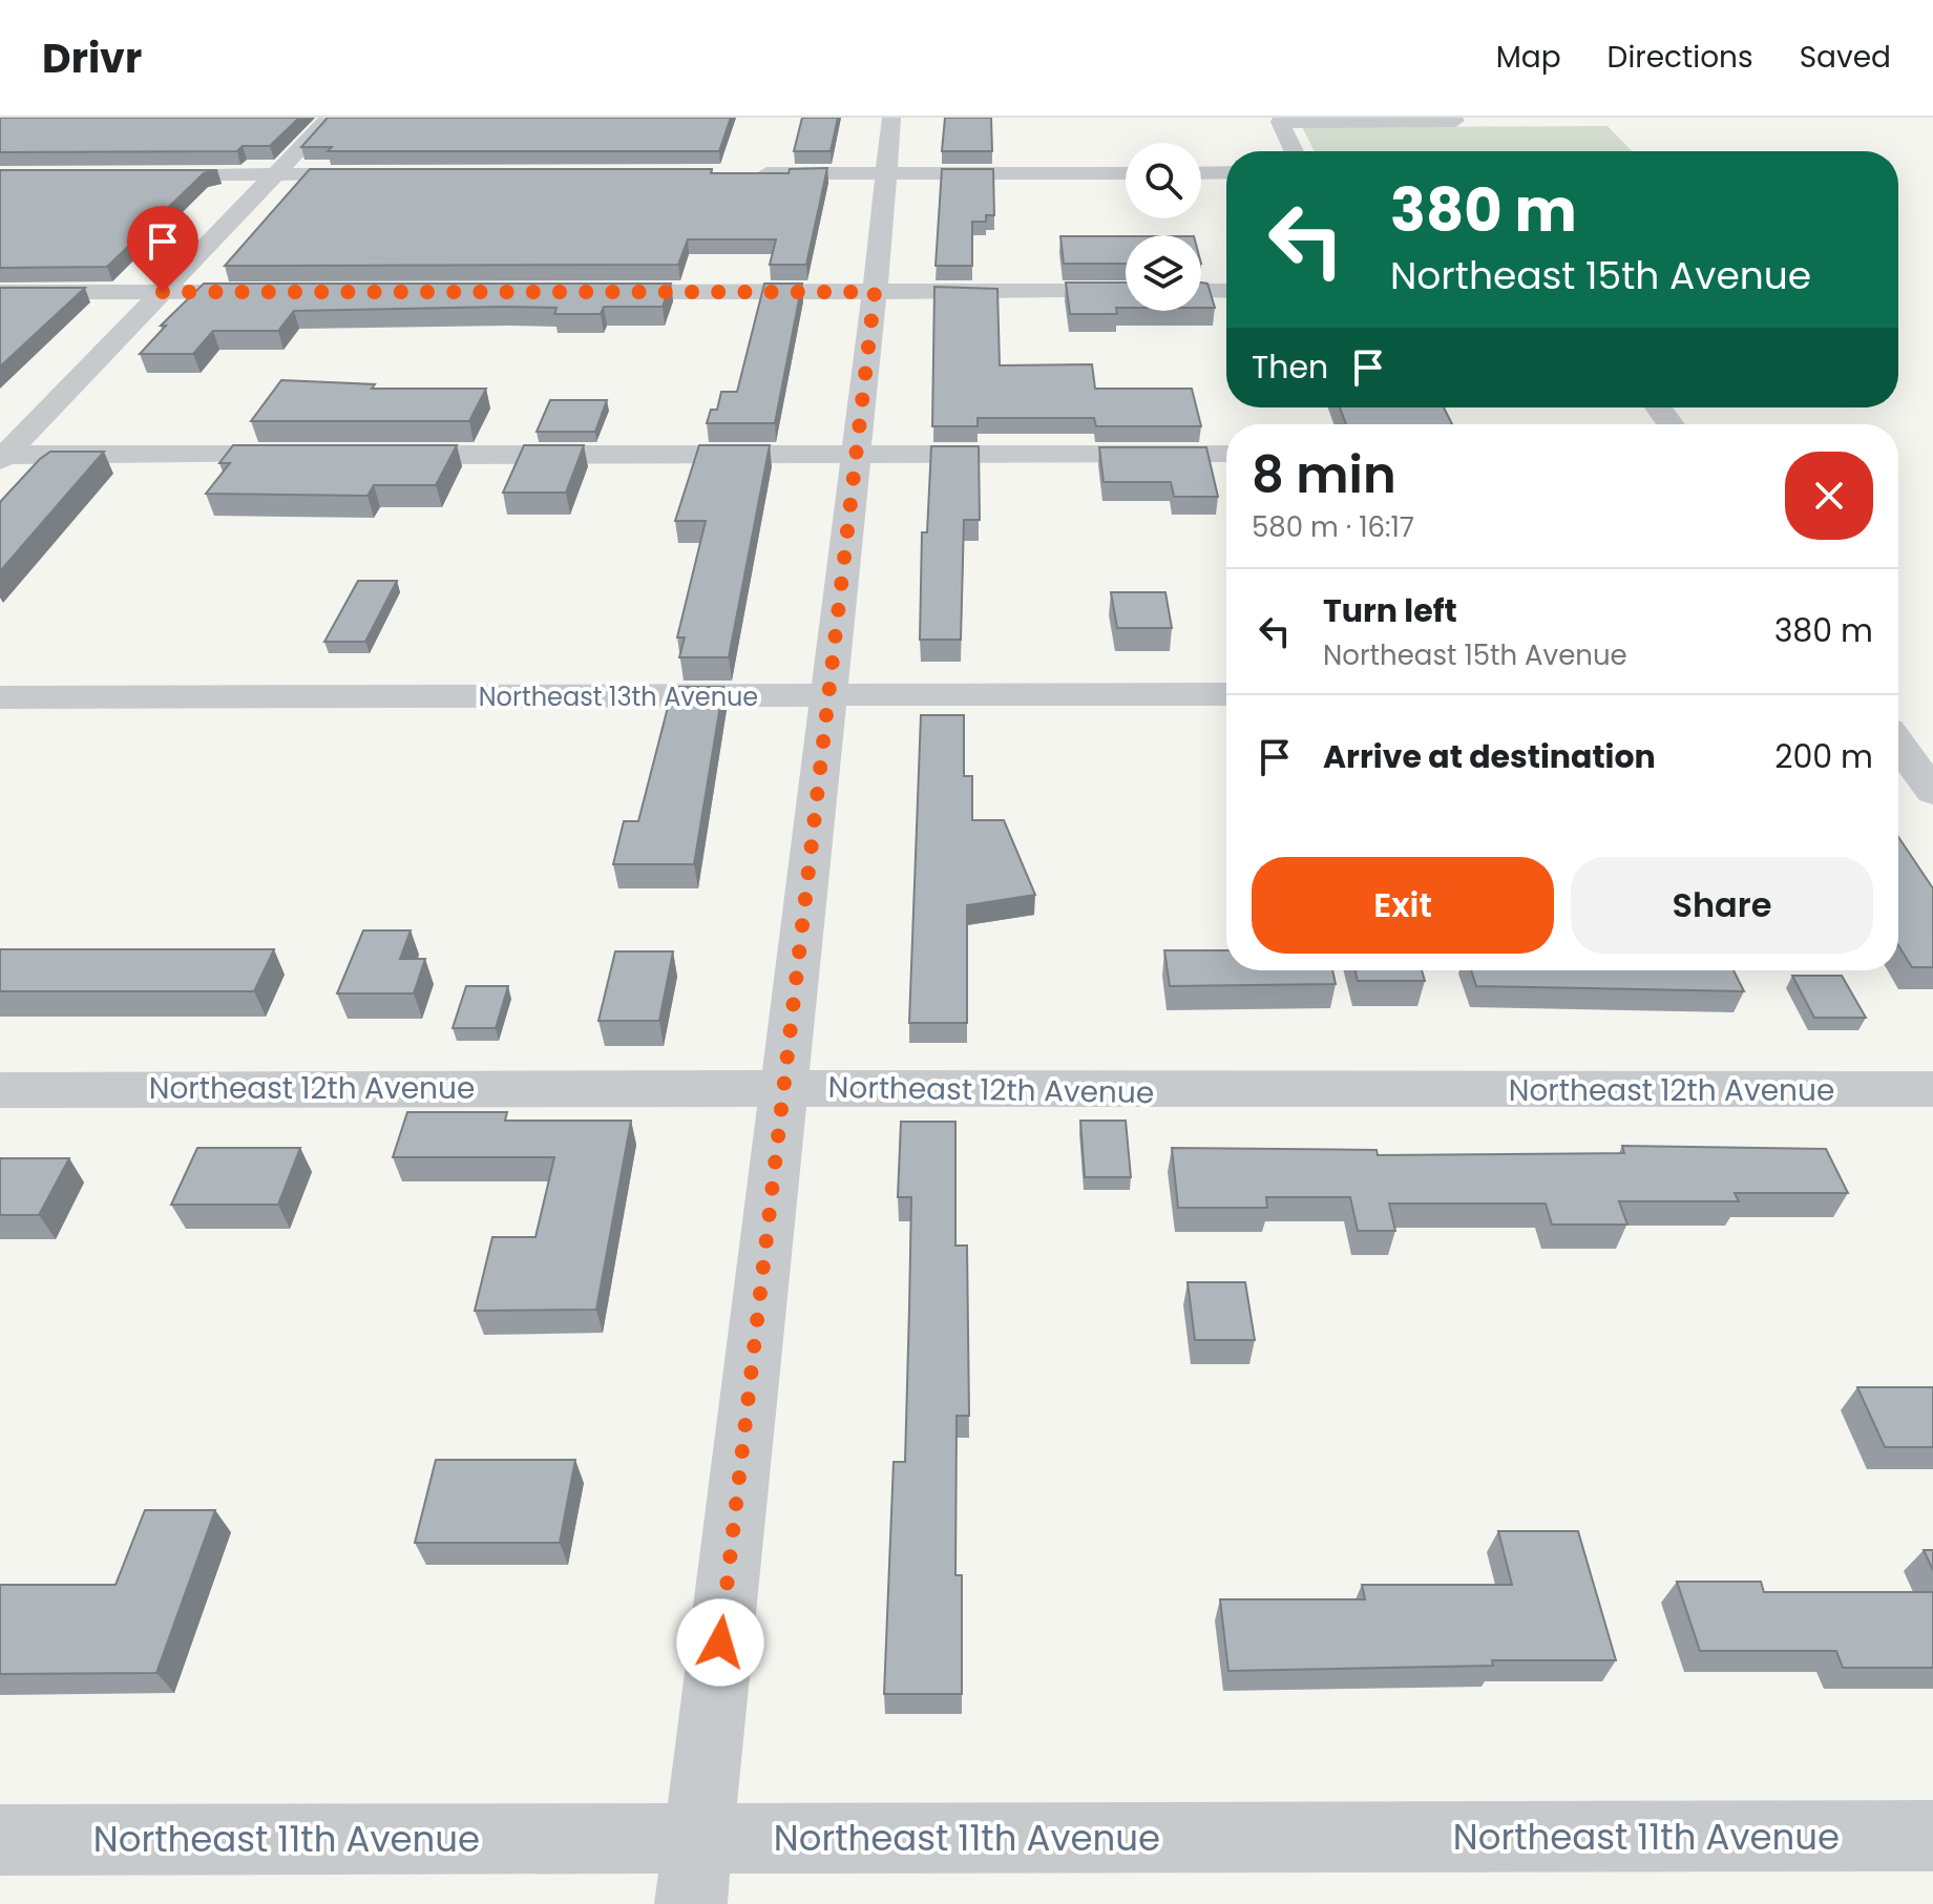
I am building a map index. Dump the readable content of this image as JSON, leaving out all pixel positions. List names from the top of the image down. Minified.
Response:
{"streets":{"street":["Northeast 13th Avenue","Northeast 12th Avenue","Northeast 11th Avenue"]},"page":{"header":"Drivr","nav":["Map","Directions","Saved"],"turn":["380 m","Northeast 15th Avenue"],"then":"Then","heading":["8 min","580 m · 16:17"],"list":[{"name":"Turn left","note":"Northeast 15th Avenue","value":"380 m"},{"name":"Arrive at destination","value":"200 m"}],"buttons":["Exit","Share"]}}
